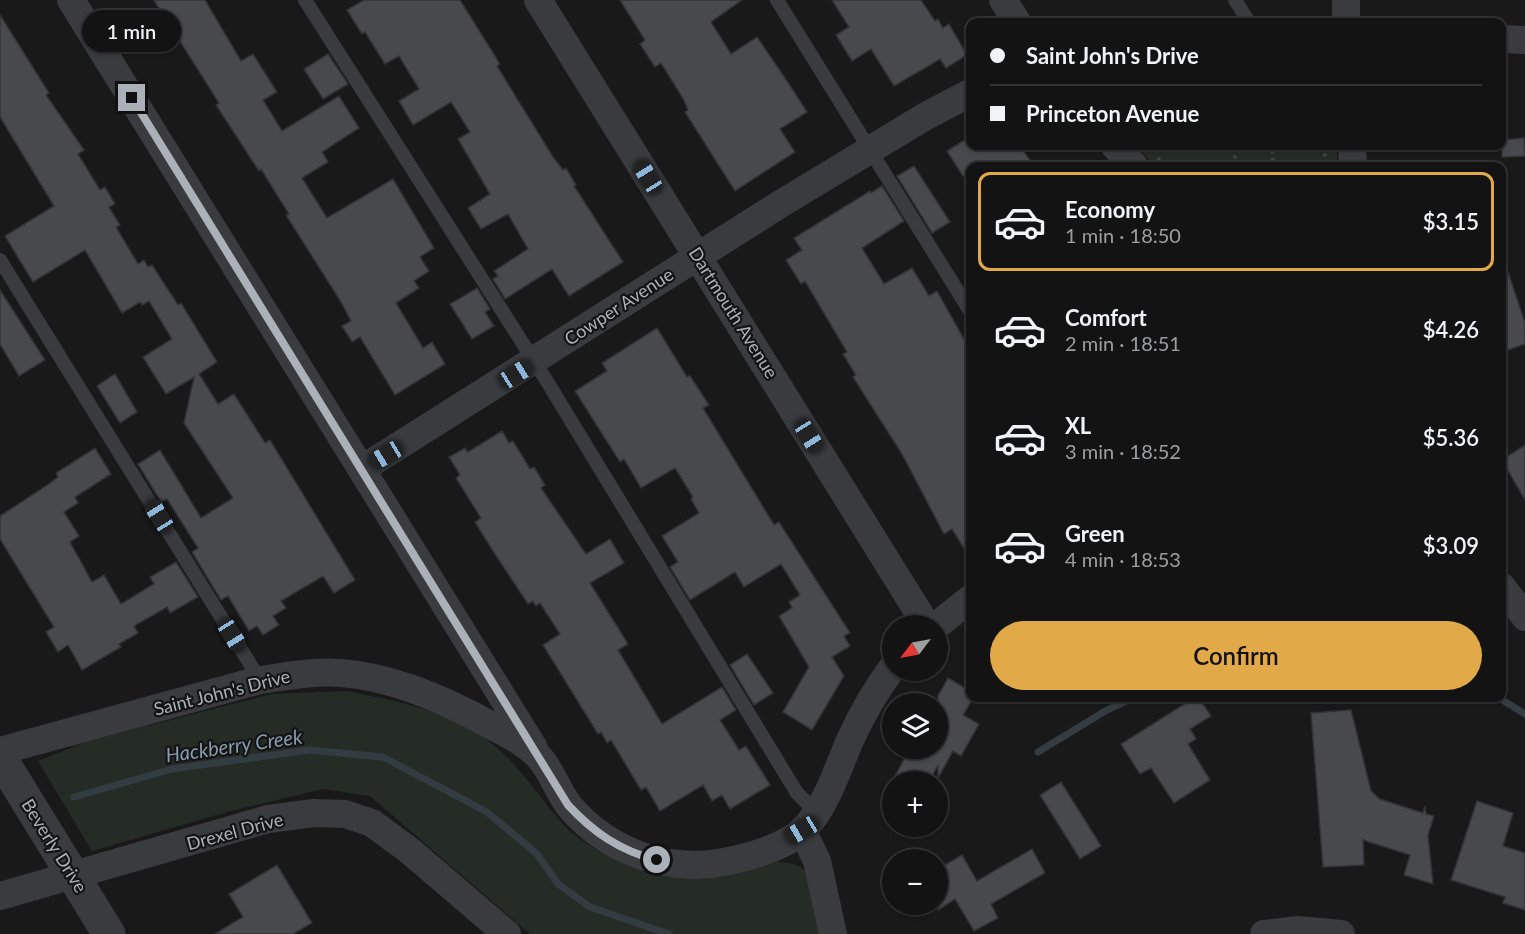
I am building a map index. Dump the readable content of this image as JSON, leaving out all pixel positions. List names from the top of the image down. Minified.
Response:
{"streets":{"street":["Cowper Avenue","Dartmouth Avenue","Saint John's Drive","Drexel Drive","Beverly Drive"]},"crossings":[["Cowper Avenue","Dartmouth Avenue"],["Drexel Drive","Beverly Drive"]],"water":["Hackberry Creek"],"north":"bottom left","page":{"bubble":"1 min","banner":["Saint John's Drive","Princeton Avenue"],"list":[{"name":"Economy","note":"1 min · 18:50","value":"$3.15"},{"name":"Comfort","note":"2 min · 18:51","value":"$4.26"},{"name":"XL","note":"3 min · 18:52","value":"$5.36"},{"name":"Green","note":"4 min · 18:53","value":"$3.09"}],"buttons":"Confirm","map_buttons":["+","−"]}}
